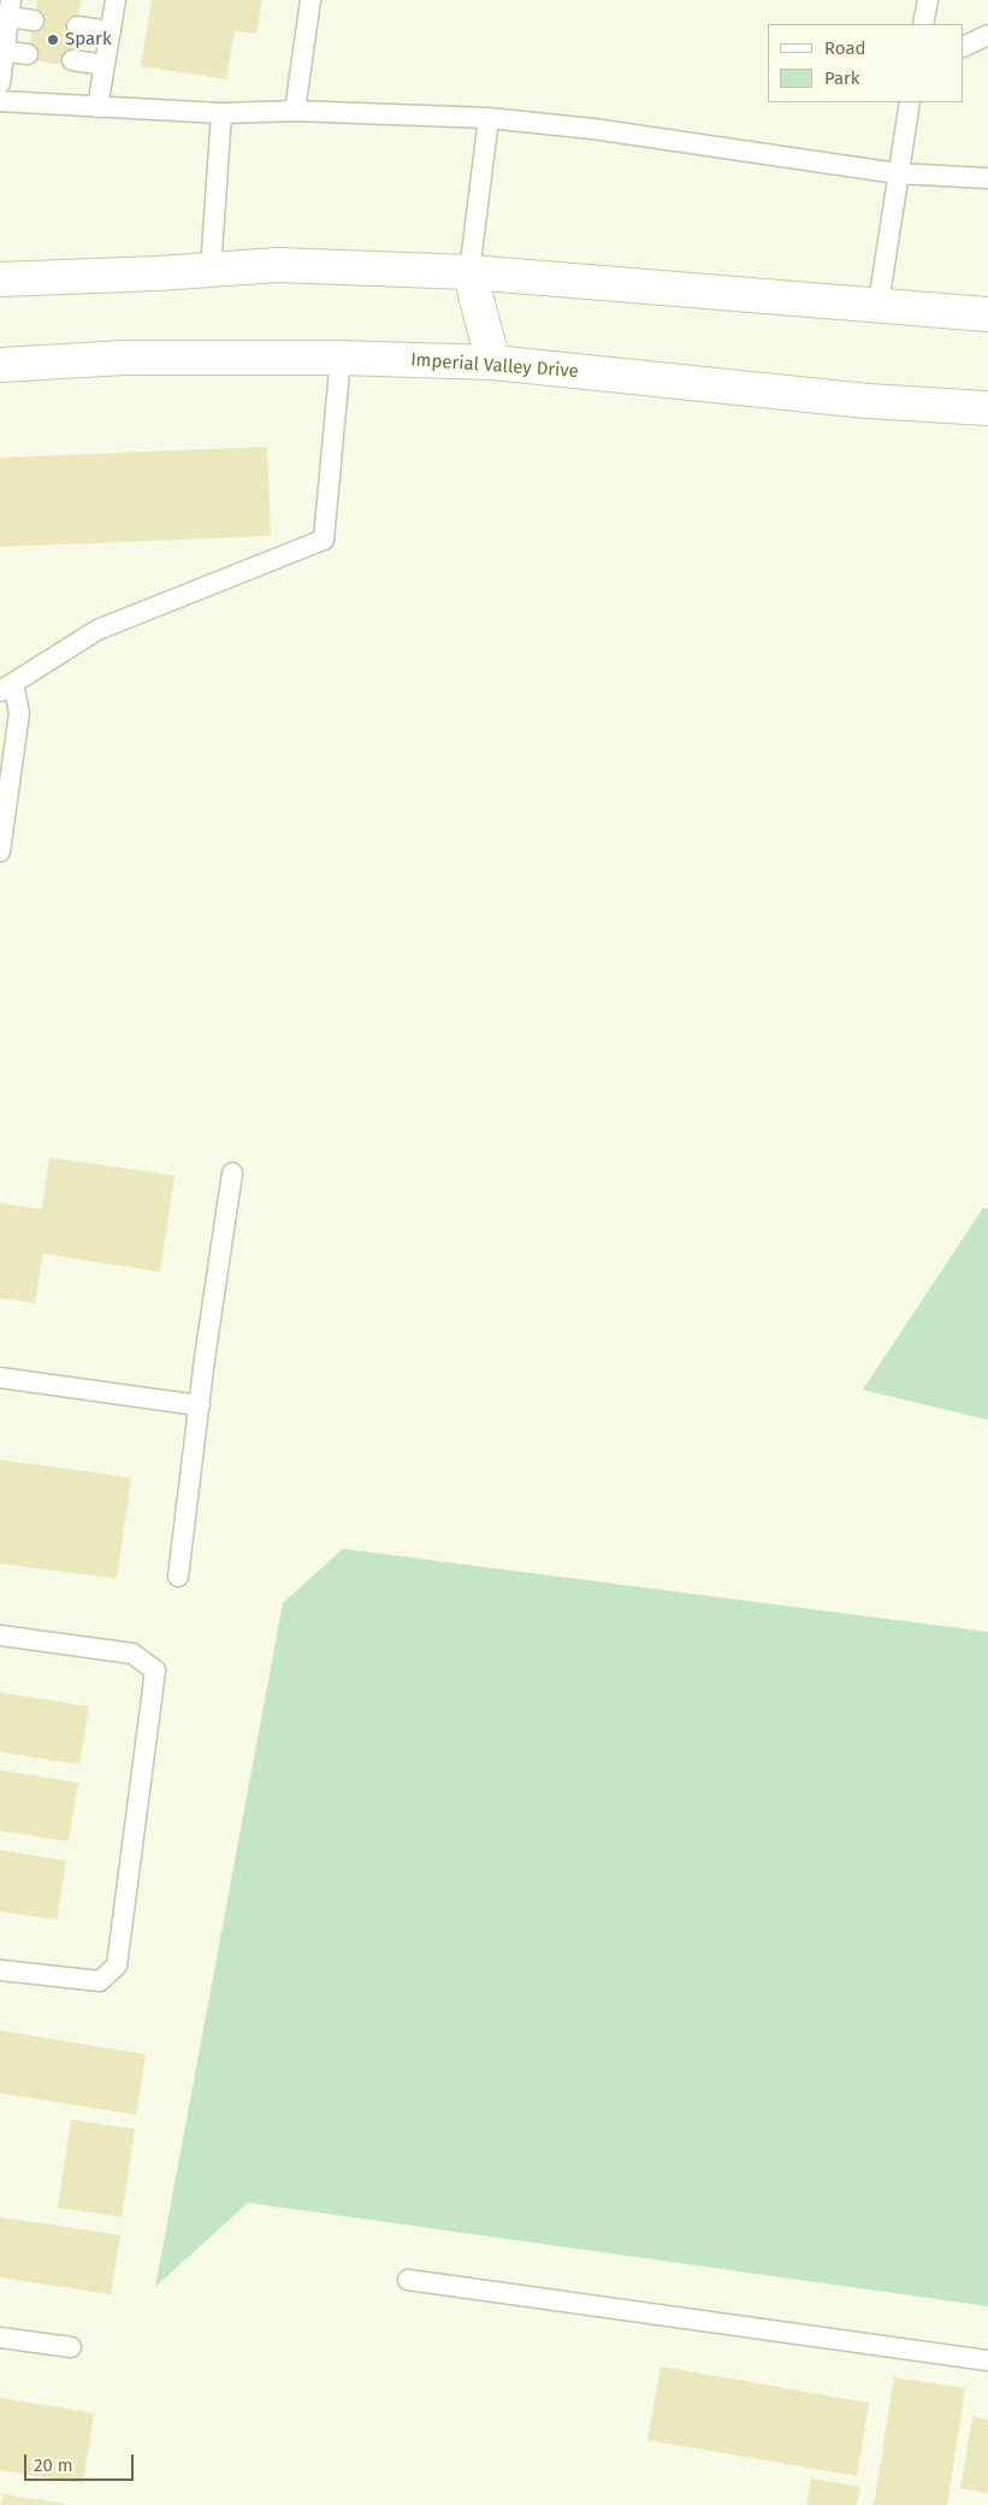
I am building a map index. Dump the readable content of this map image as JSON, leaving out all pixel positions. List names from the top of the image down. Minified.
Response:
{"streets":{"main road":["Imperial Valley Drive"]},"places":["Spark"],"legend":["Road","Park"],"scale_bar":"20 m"}
